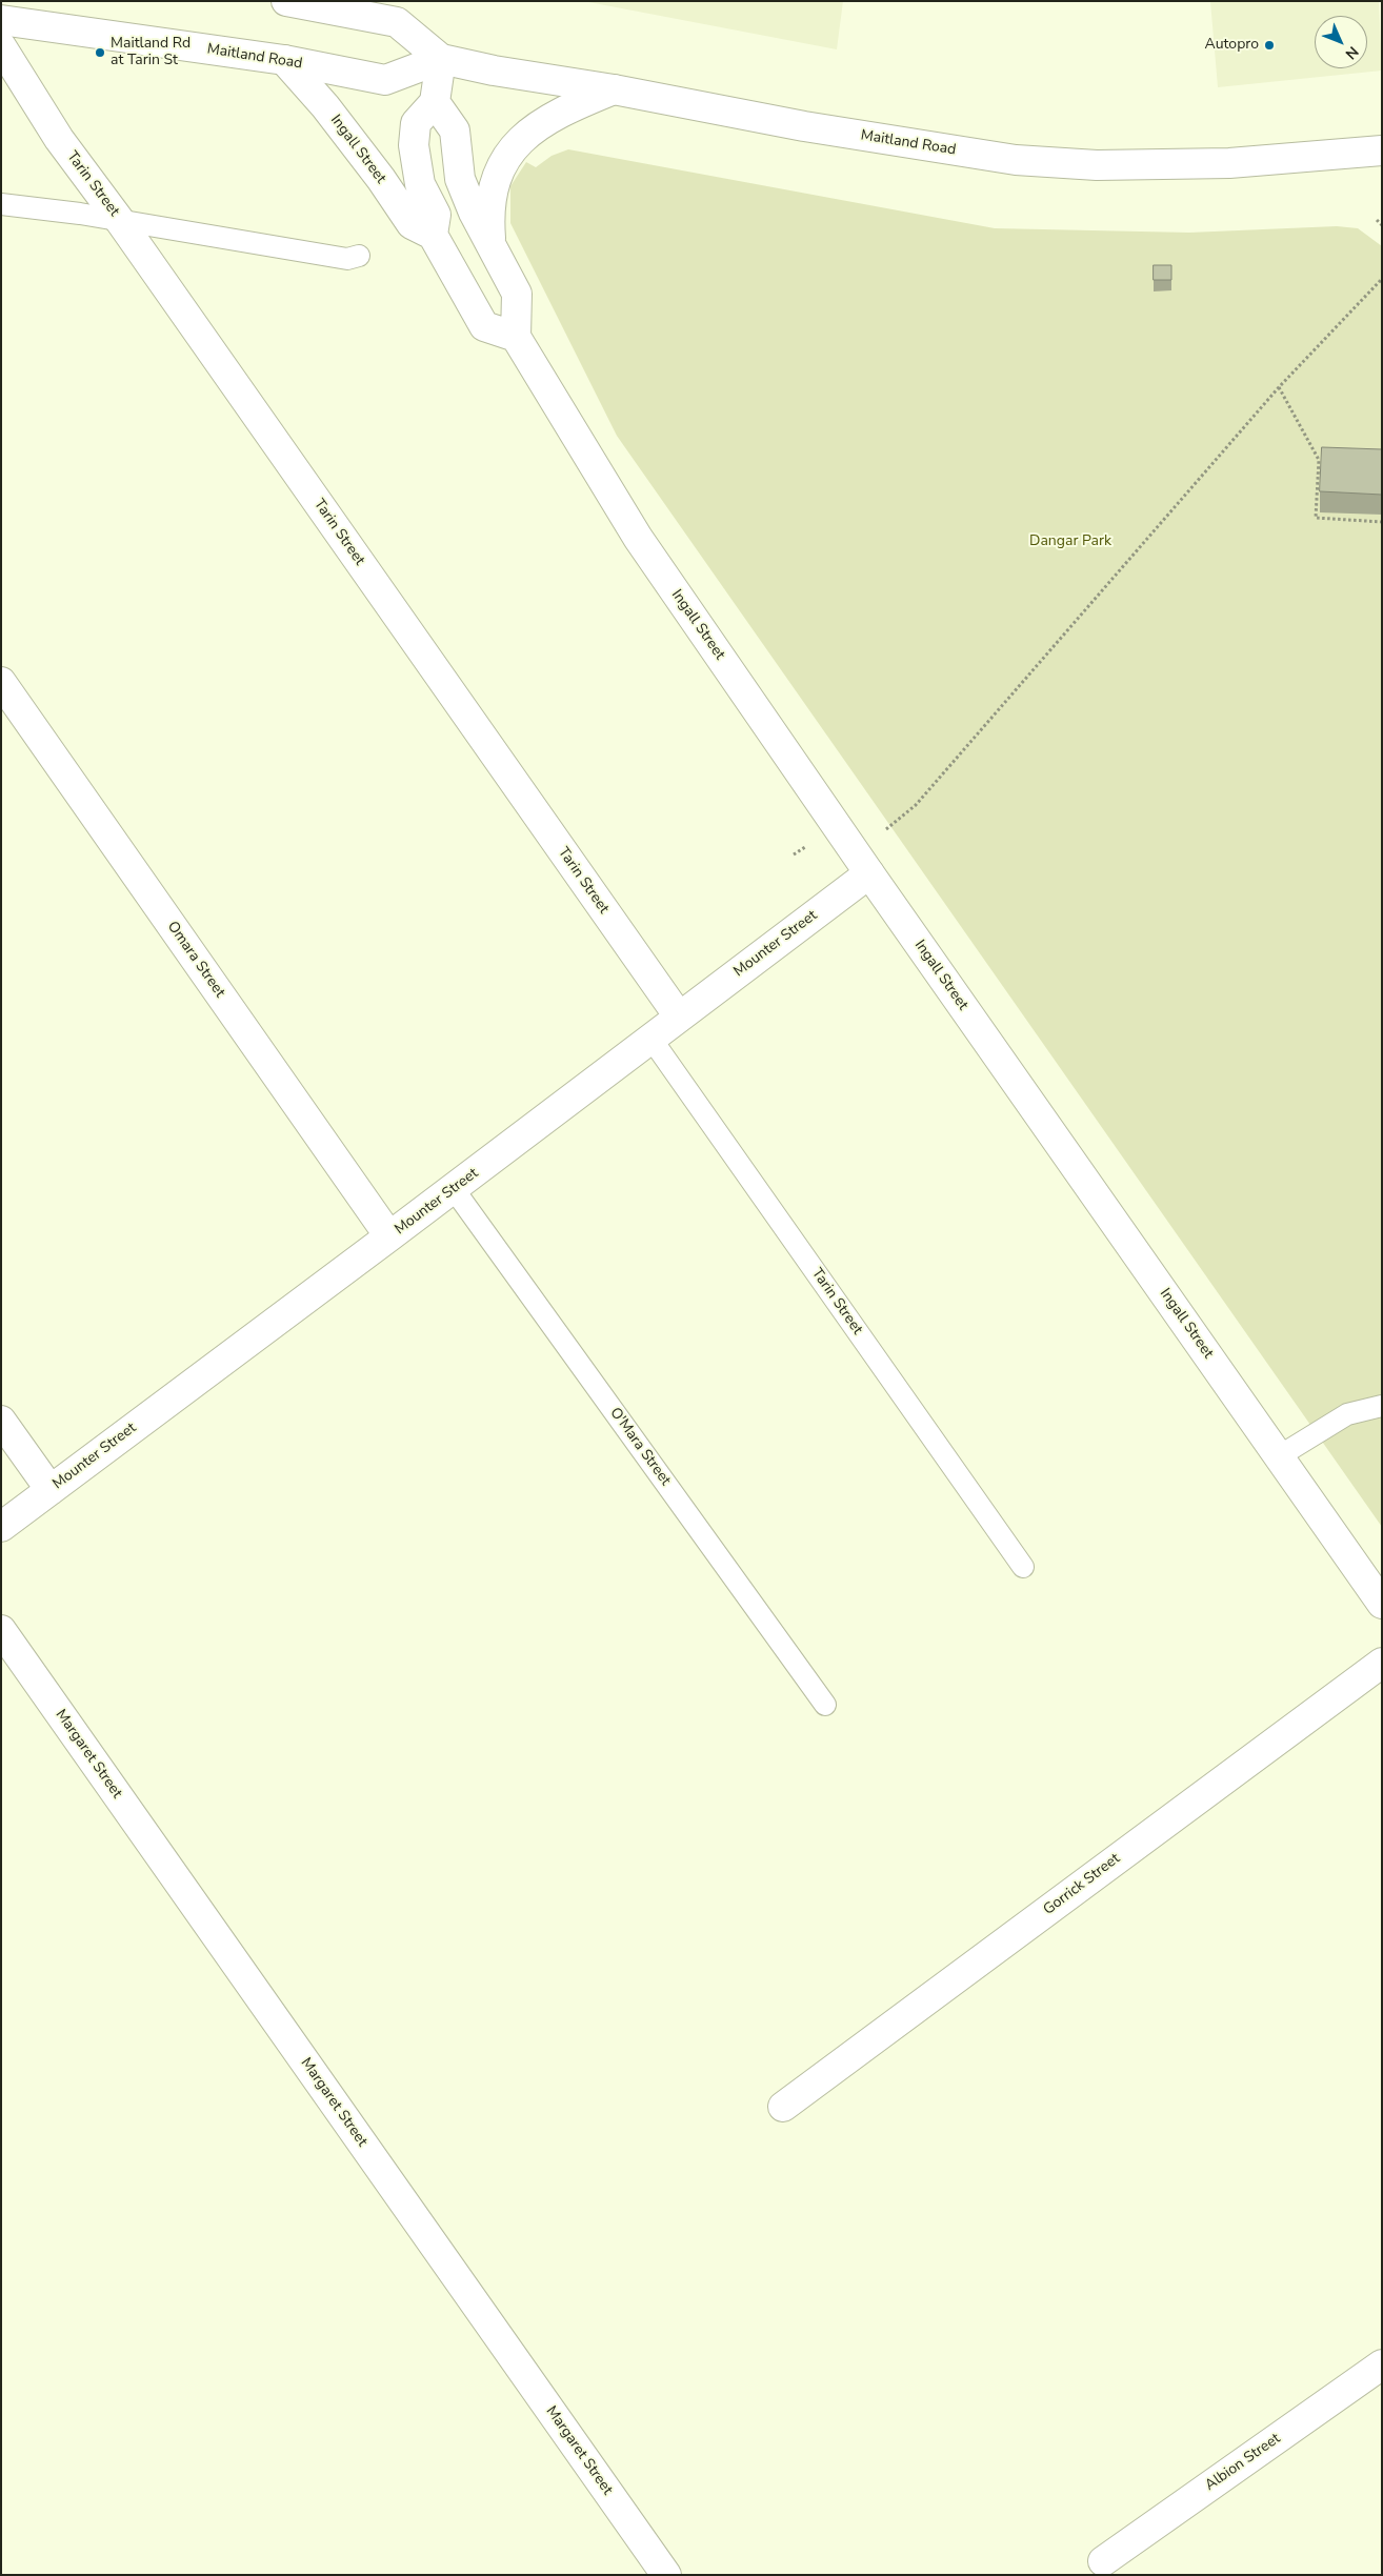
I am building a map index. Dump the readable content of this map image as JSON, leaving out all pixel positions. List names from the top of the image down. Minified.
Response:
{"streets":{"street":["Maitland Road","Ingall Street","Tarin Street","Mounter Street","Omara Street","Margaret Street","Gorrick Street","Albion Street"],"lane":["O'Mara Street"]},"crossings":[["Maitland Road","Ingall Street"],["Ingall Street","Mounter Street"],["Tarin Street","Mounter Street"],["Mounter Street","Omara Street"],["Mounter Street","O'Mara Street"]],"parks":["Dangar Park"],"places":["Autopro","Maitland Rd at Tarin St"],"north":"bottom right"}
